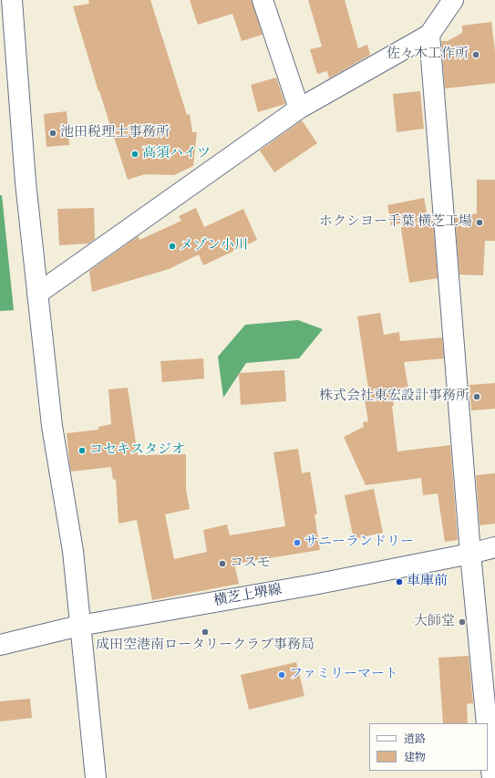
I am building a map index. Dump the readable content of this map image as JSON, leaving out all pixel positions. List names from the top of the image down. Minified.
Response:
{"streets":{"street":["横芝上堺線"]},"places":["佐々木工作所","池田税理士事務所","高須ハイツ","ホクシヨー千葉 横芝工場","メゾン小川","株式会社東宏設計事務所","コセキスタジオ","サニーランドリー","コスモ","車庫前","大師堂","成田空港南ロータリークラブ事務局","ファミリーマート"],"legend":["道路","建物"]}
